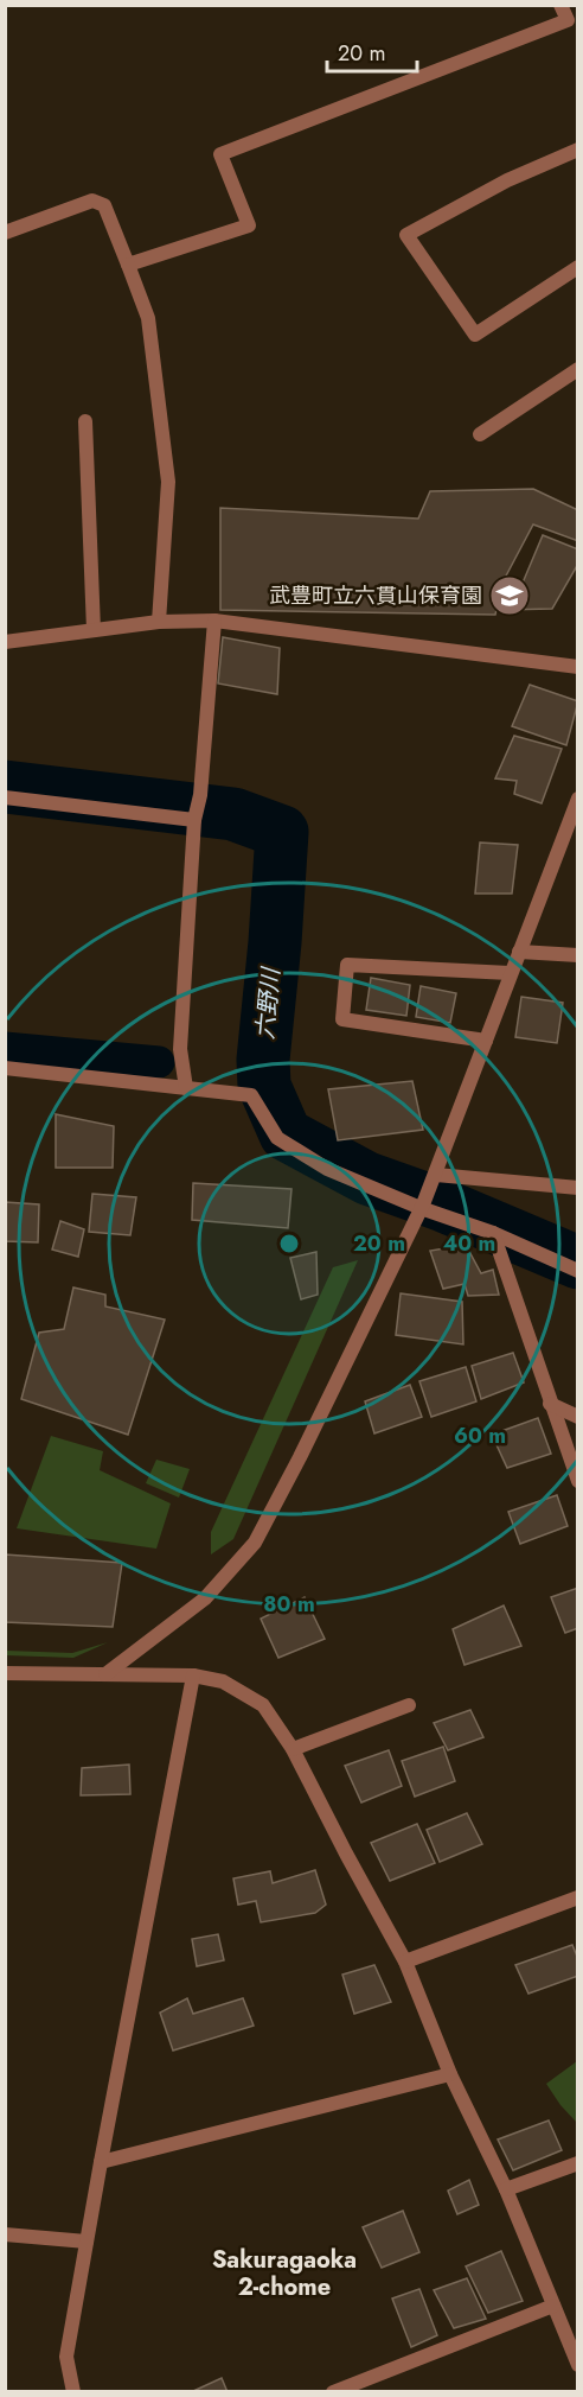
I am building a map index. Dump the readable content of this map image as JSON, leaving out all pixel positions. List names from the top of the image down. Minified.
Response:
{"districts":["Sakuragaoka 2-chome"],"water":["六野川"],"places":{"school or university":["武豊町立六貫山保育園"]},"scale_bar":"20 m","rings":["20 m","40 m","60 m","80 m"]}
